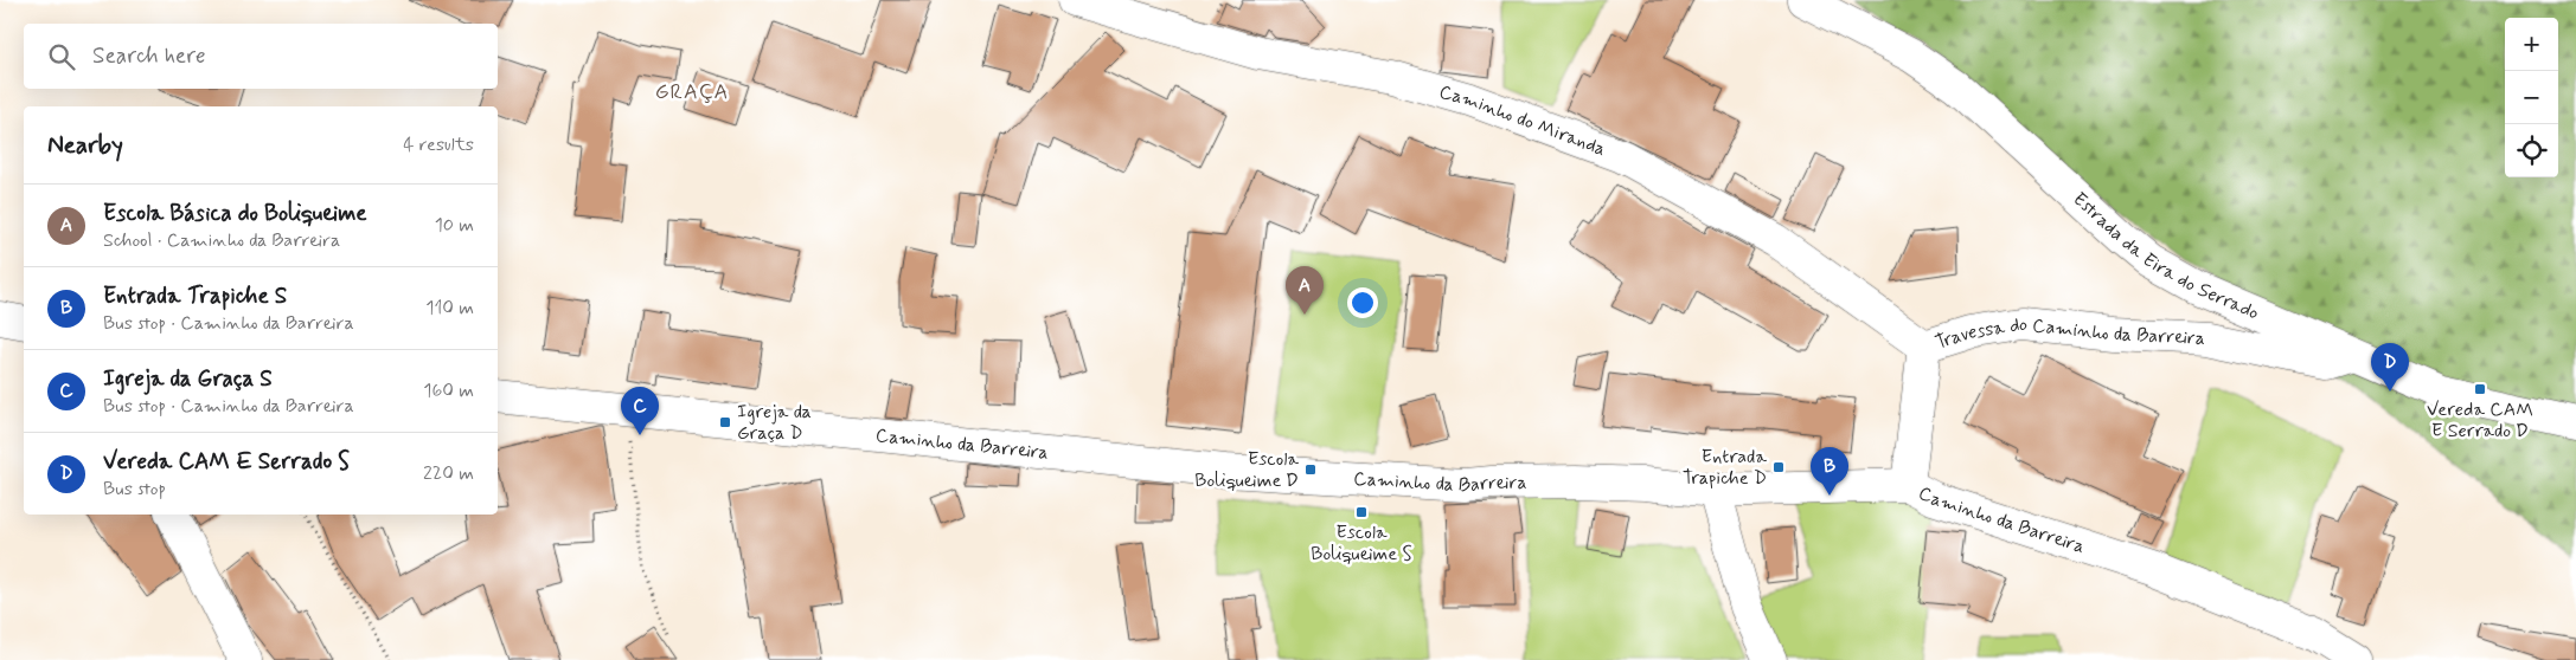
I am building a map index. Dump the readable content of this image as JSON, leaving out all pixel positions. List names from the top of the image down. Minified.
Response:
{"streets":{"street":["Caminho do Miranda","Estrada da Eira do Serrado","Travessa do Caminho da Barreira","Caminho da Barreira"]},"crossings":[["Caminho do Miranda","Travessa do Caminho da Barreira"],["Estrada da Eira do Serrado","Travessa do Caminho da Barreira"],["Travessa do Caminho da Barreira","Caminho da Barreira"]],"districts":["GRAÇA"],"places":{"transit":["Vereda CAM E Serrado D","Igreja da Graça D","Entrada Trapiche D","Escola Boliqueime D","Escola Boliqueime S"]},"page":{"map_buttons":["+","−"],"search":"Search here","heading":["Nearby","4 results"],"list":[{"mark":"A","name":"Escola Básica do Boliqueime","note":"School · Caminho da Barreira","value":"10 m"},{"mark":"B","name":"Entrada Trapiche S","note":"Bus stop · Caminho da Barreira","value":"110 m"},{"mark":"C","name":"Igreja da Graça S","note":"Bus stop · Caminho da Barreira","value":"160 m"},{"mark":"D","name":"Vereda CAM E Serrado S","note":"Bus stop","value":"220 m"}],"pins":["A","D","C","B"]}}
